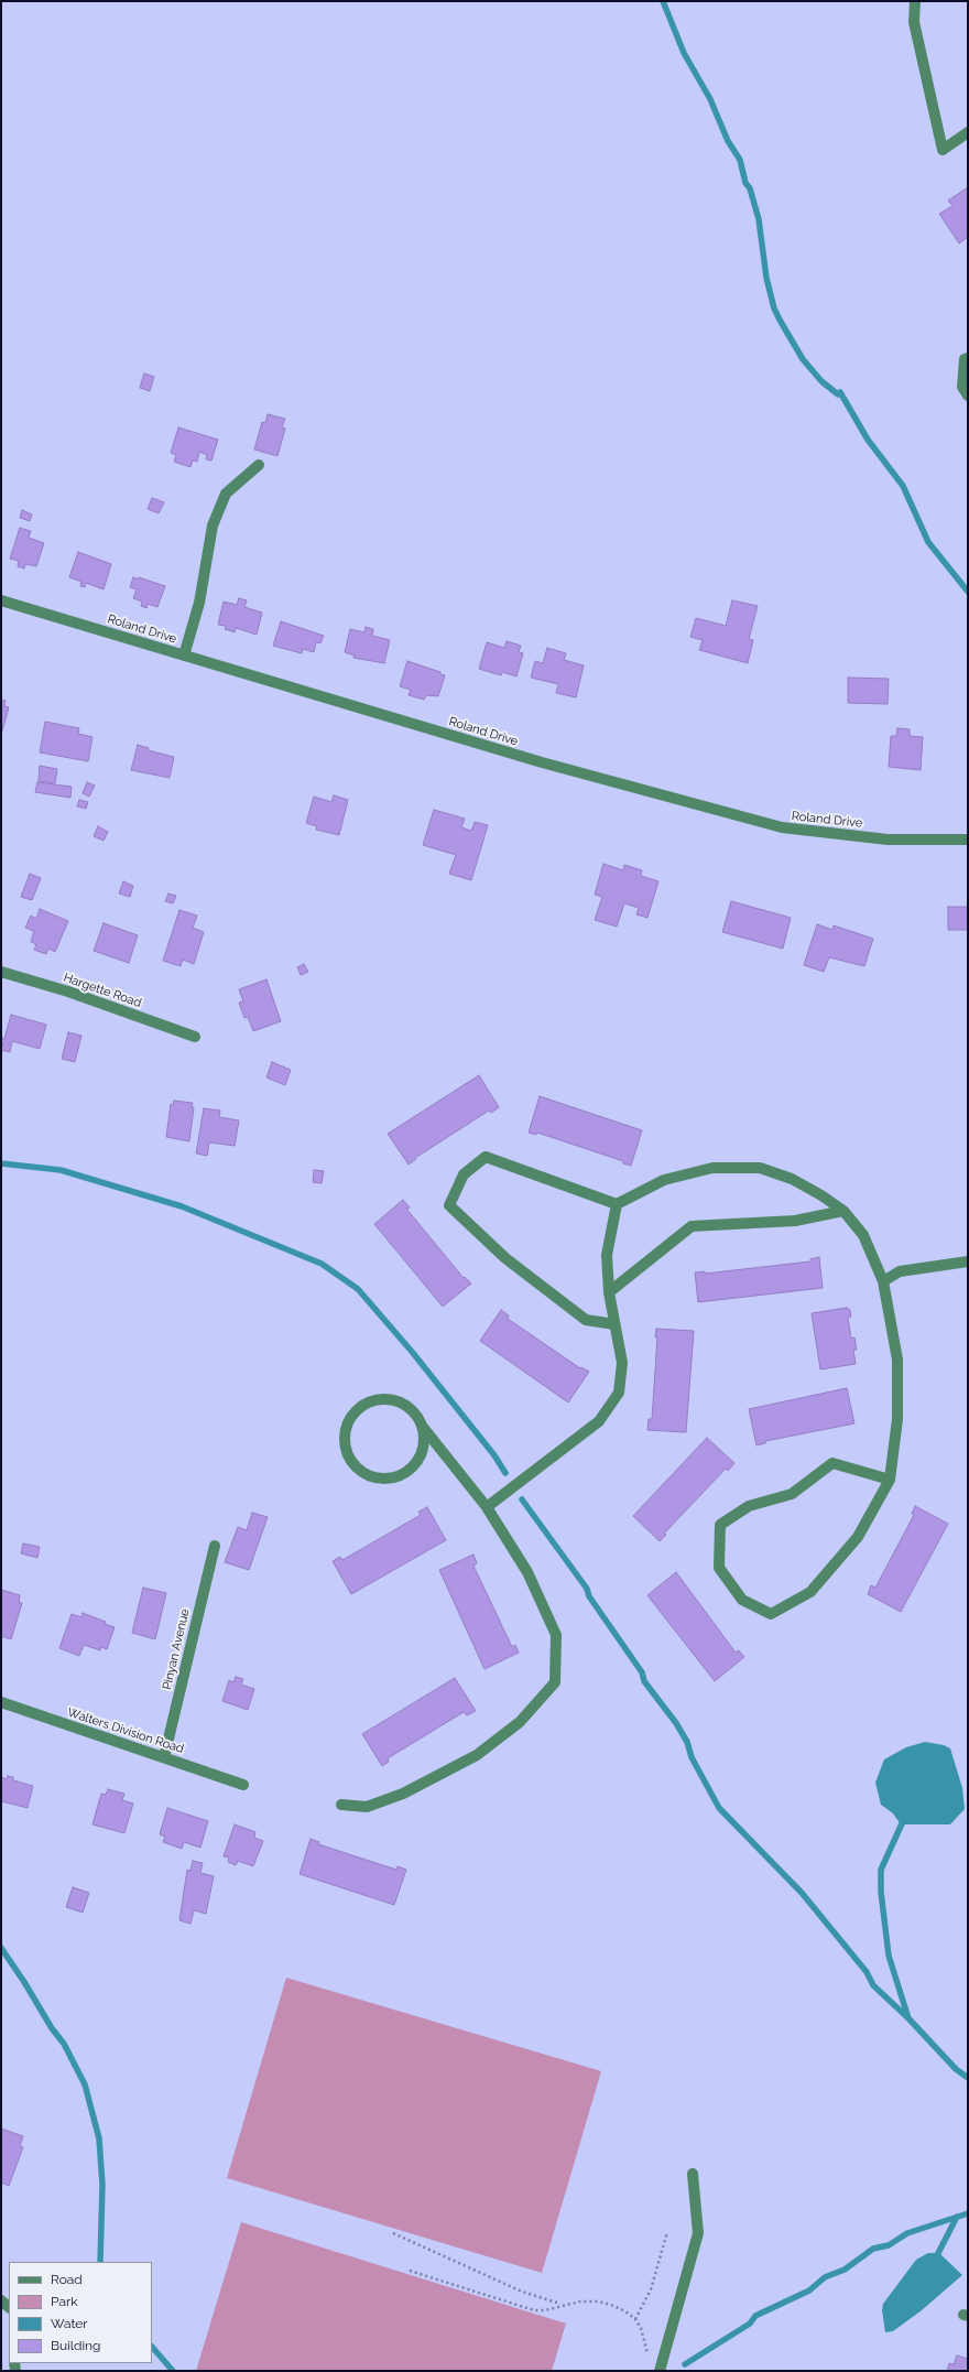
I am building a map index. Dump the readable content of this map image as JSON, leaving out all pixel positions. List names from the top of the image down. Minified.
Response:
{"streets":{"street":["Roland Drive","Hargette Road","Pinyan Avenue","Walters Division Road"]},"crossings":[["Pinyan Avenue","Walters Division Road"]],"legend":["Road","Park","Water","Building"]}
